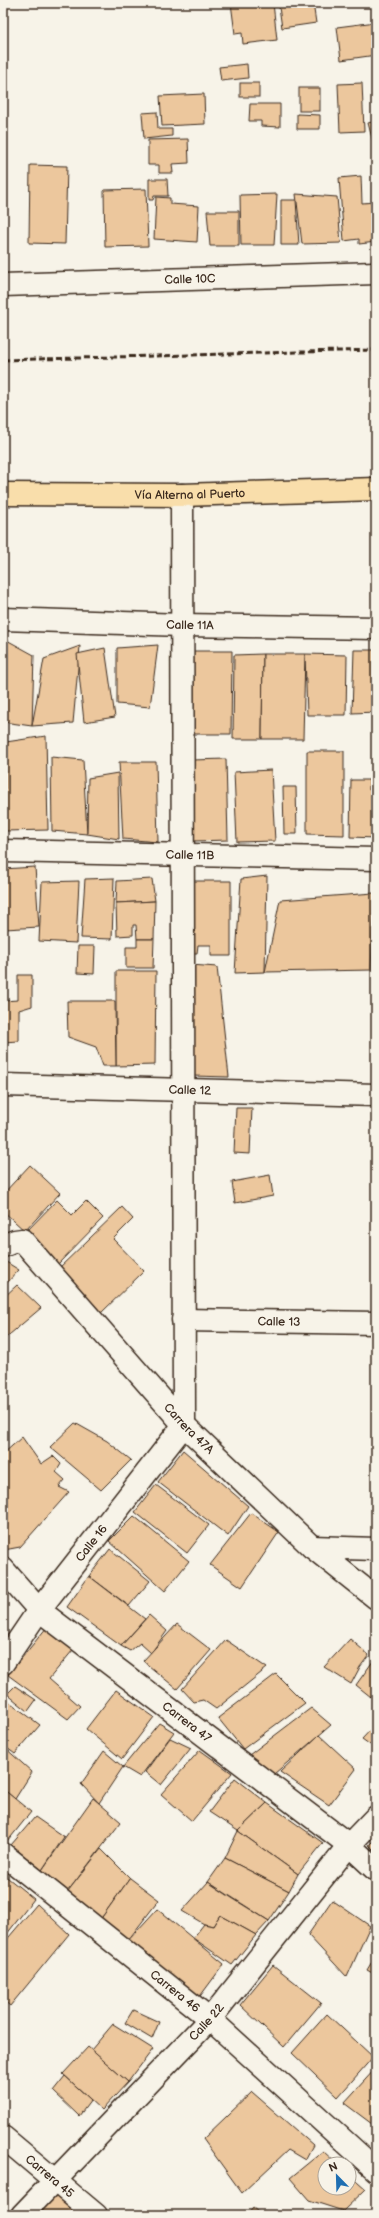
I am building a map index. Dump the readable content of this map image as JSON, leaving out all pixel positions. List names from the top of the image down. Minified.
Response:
{"streets":{"main road":["Vía Alterna al Puerto"],"street":["Calle 10C","Calle 11A","Calle 11B","Calle 12","Calle 13","Carrera 47A","Calle 16","Carrera 47","Carrera 46","Calle 22","Carrera 45"]},"crossings":[["Carrera 47A","Calle 16"],["Calle 16","Carrera 47"],["Carrera 47","Calle 22"],["Carrera 46","Calle 22"],["Calle 22","Carrera 45"]],"north":"top left"}
